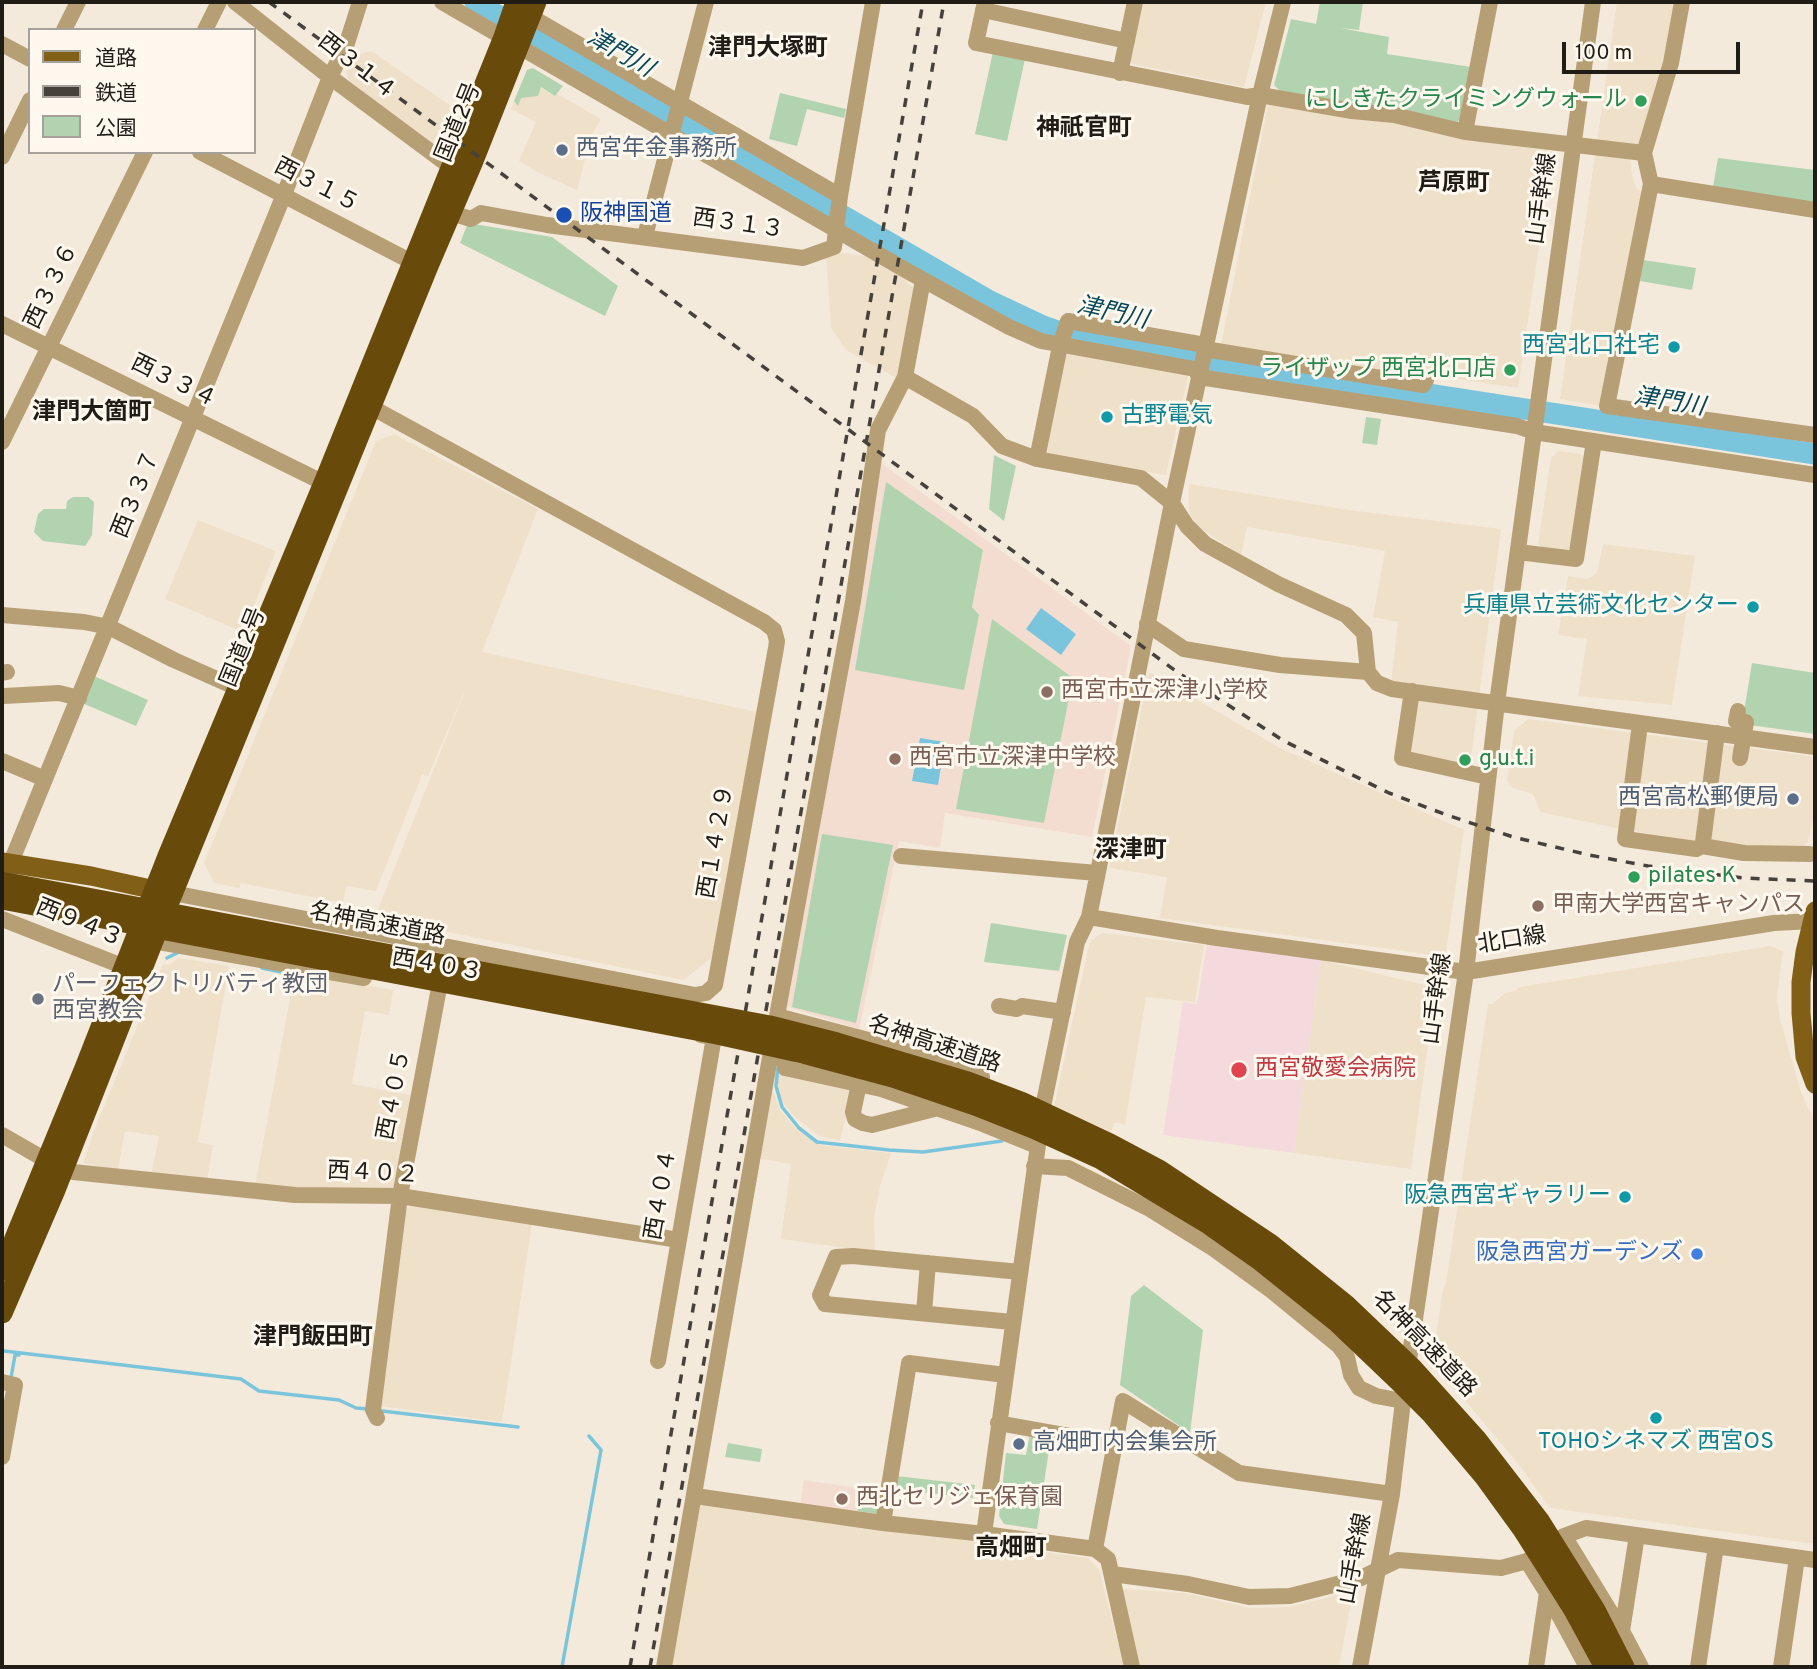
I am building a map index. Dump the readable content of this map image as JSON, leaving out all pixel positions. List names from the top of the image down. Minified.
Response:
{"streets":{"highway":["国道2号","名神高速道路"],"street":["西３１４","西３１５","山手幹線","西３１３","西３３６","西３３４","西３３７","西１４２９","西９４３","北口線","西４０３","西４０５","西４０２","西４０４"]},"crossings":[["西３１４","国道2号"],["西３１４","西３３７"],["国道2号","西３１５"],["国道2号","西３１３"],["国道2号","西３３４"],["国道2号","西１４２９"],["国道2号","西９４３"],["国道2号","西４０３"],["国道2号","西４０２"],["西３１５","西３３７"],["山手幹線","北口線"],["西３３６","西３３４"],["西３３４","西３３７"],["西３３７","名神高速道路"],["西１４２９","西４０５"],["西４０３","西４０５"],["西４０３","西４０４"],["西４０５","西４０２"],["西４０２","西４０４"]],"districts":["津門大塚町","神祇官町","芦原町","津門大箇町","深津町","津門飯田町","高畑町"],"water":["津門川"],"places":["にしきたクライミングウォール","西宮年金事務所","阪神国道","西宮北口社宅","ライザップ 西宮北口店","古野電気","兵庫県立芸術文化センター","西宮市立深津小学校","西宮市立深津中学校","g.u.t.i","西宮高松郵便局","pilates K","甲南大学西宮キャンパス","パーフェクトリバティ教団 西宮教会","西宮敬愛会病院","阪急西宮ギャラリー","阪急西宮ガーデンズ","TOHOシネマズ 西宮OS","高畑町内会集会所","西北セリジェ保育園"],"legend":["道路","鉄道","公園"],"scale_bar":"100 m"}
